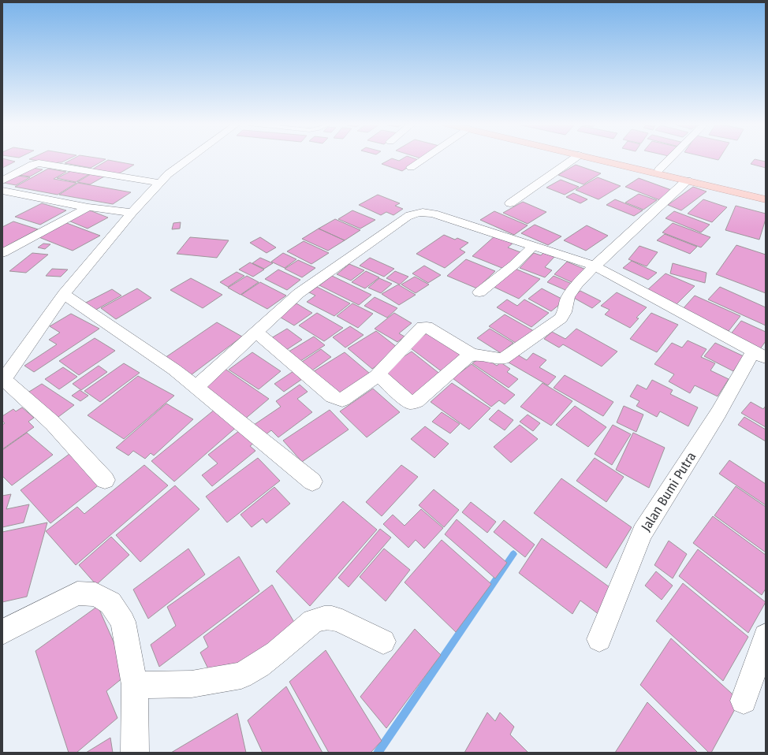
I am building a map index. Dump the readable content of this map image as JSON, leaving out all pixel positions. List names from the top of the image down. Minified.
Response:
{"streets":{"street":["Jalan Bumi Putra"]}}
